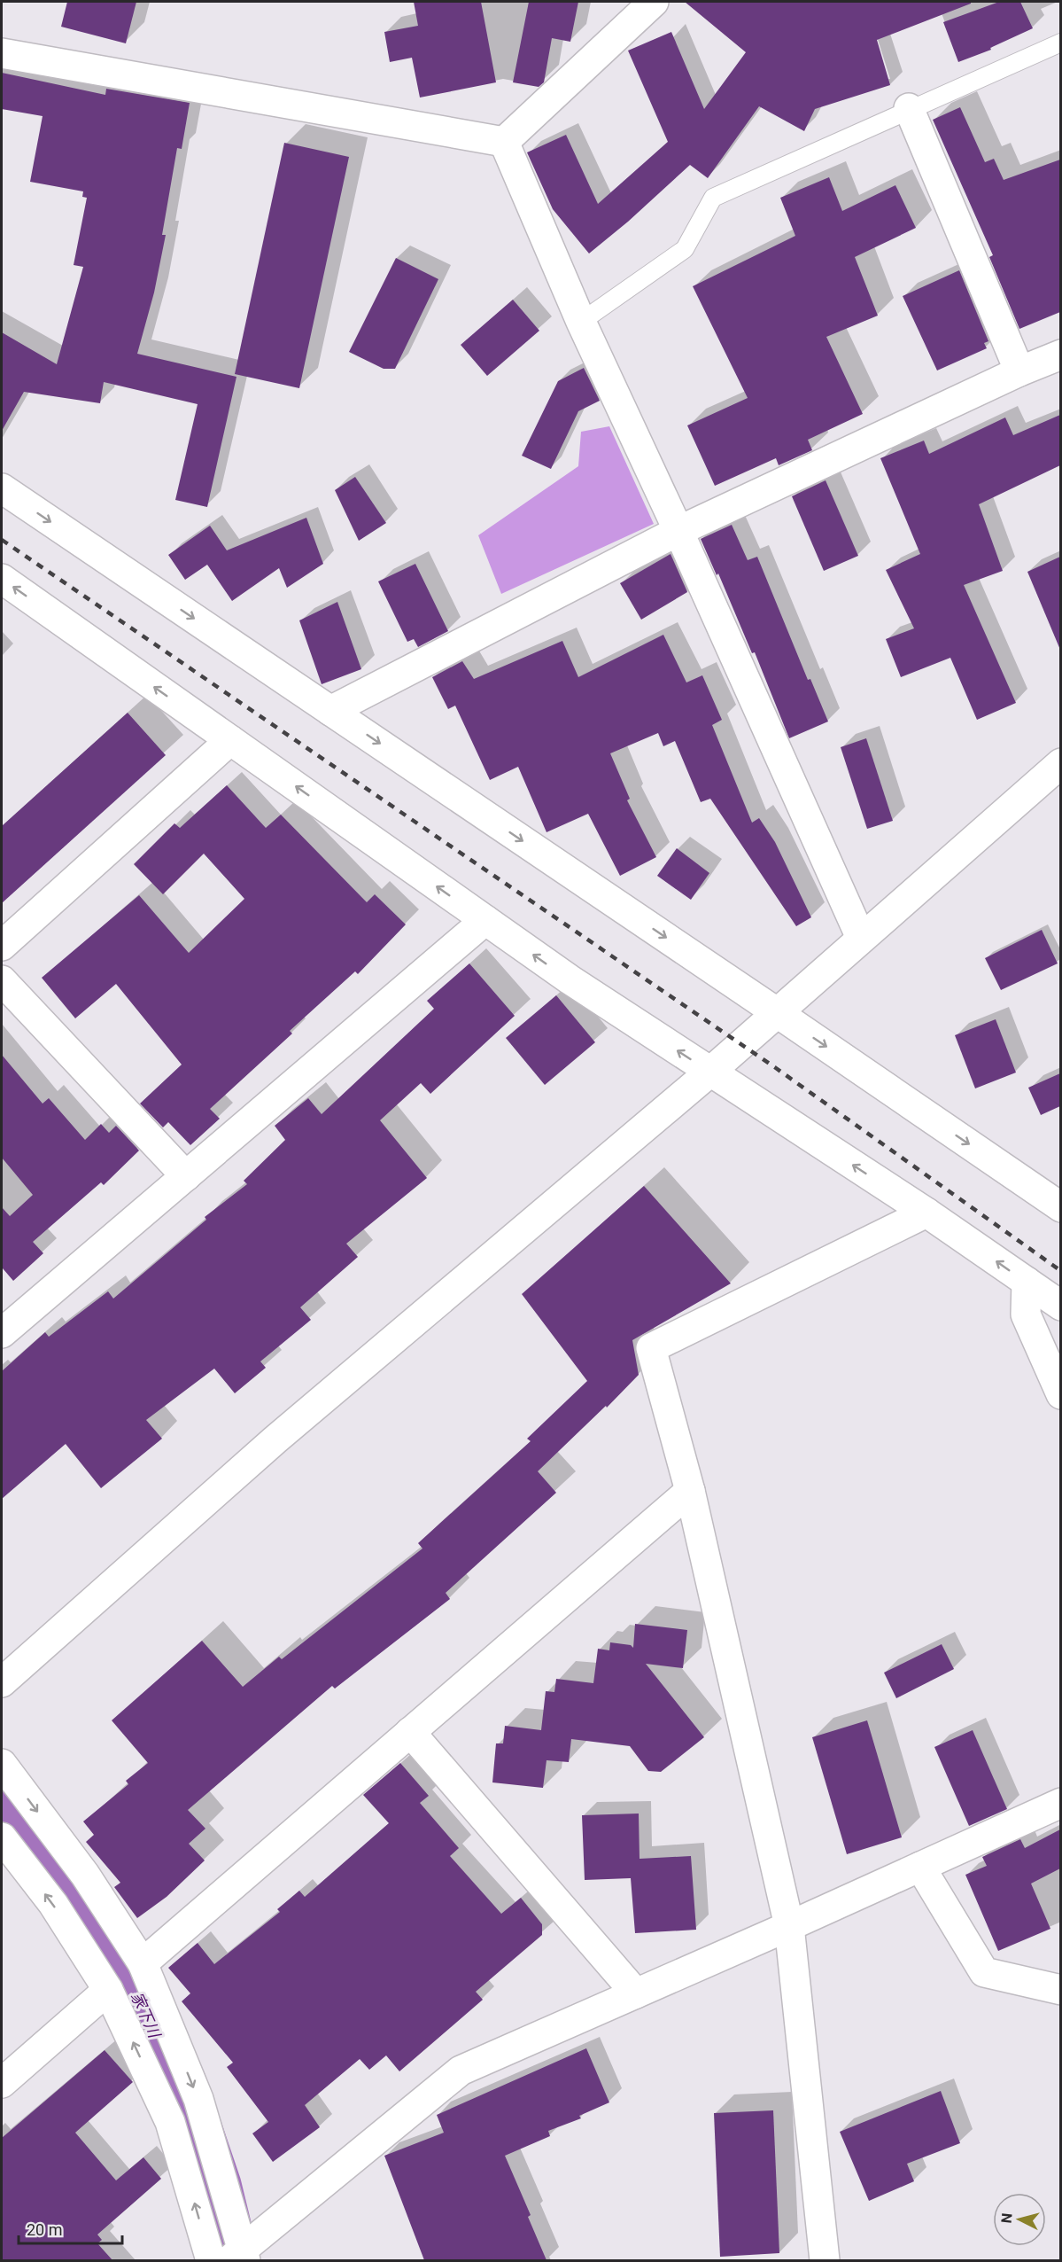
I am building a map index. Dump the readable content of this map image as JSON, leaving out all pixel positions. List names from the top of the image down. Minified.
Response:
{"water":["家下川"],"scale_bar":"20 m","north":"left"}
